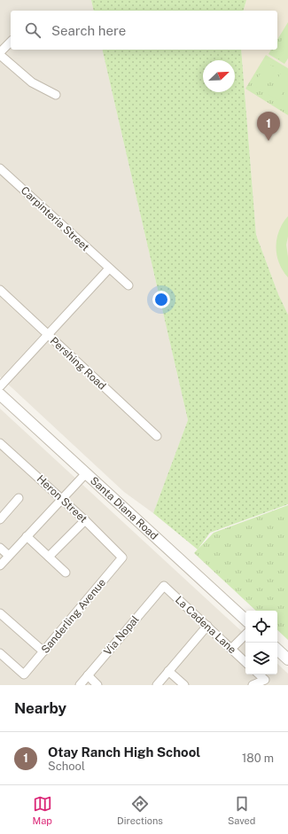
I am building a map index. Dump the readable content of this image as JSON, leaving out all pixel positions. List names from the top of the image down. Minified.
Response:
{"streets":{"street":["Carpinteria Street","Pershing Road","Heron Street","Santa Diana Road","Sanderling Avenue","La Cadena Lane","Via Nopal"]},"crossings":[["Heron Street","Sanderling Avenue"],["La Cadena Lane","Via Nopal"]],"north":"top right","page":{"search":"Search here","pins":"1","heading":"Nearby","list":[{"mark":"1","name":"Otay Ranch High School","note":"School","value":"180 m"}],"nav":["Map","Directions","Saved"]}}
